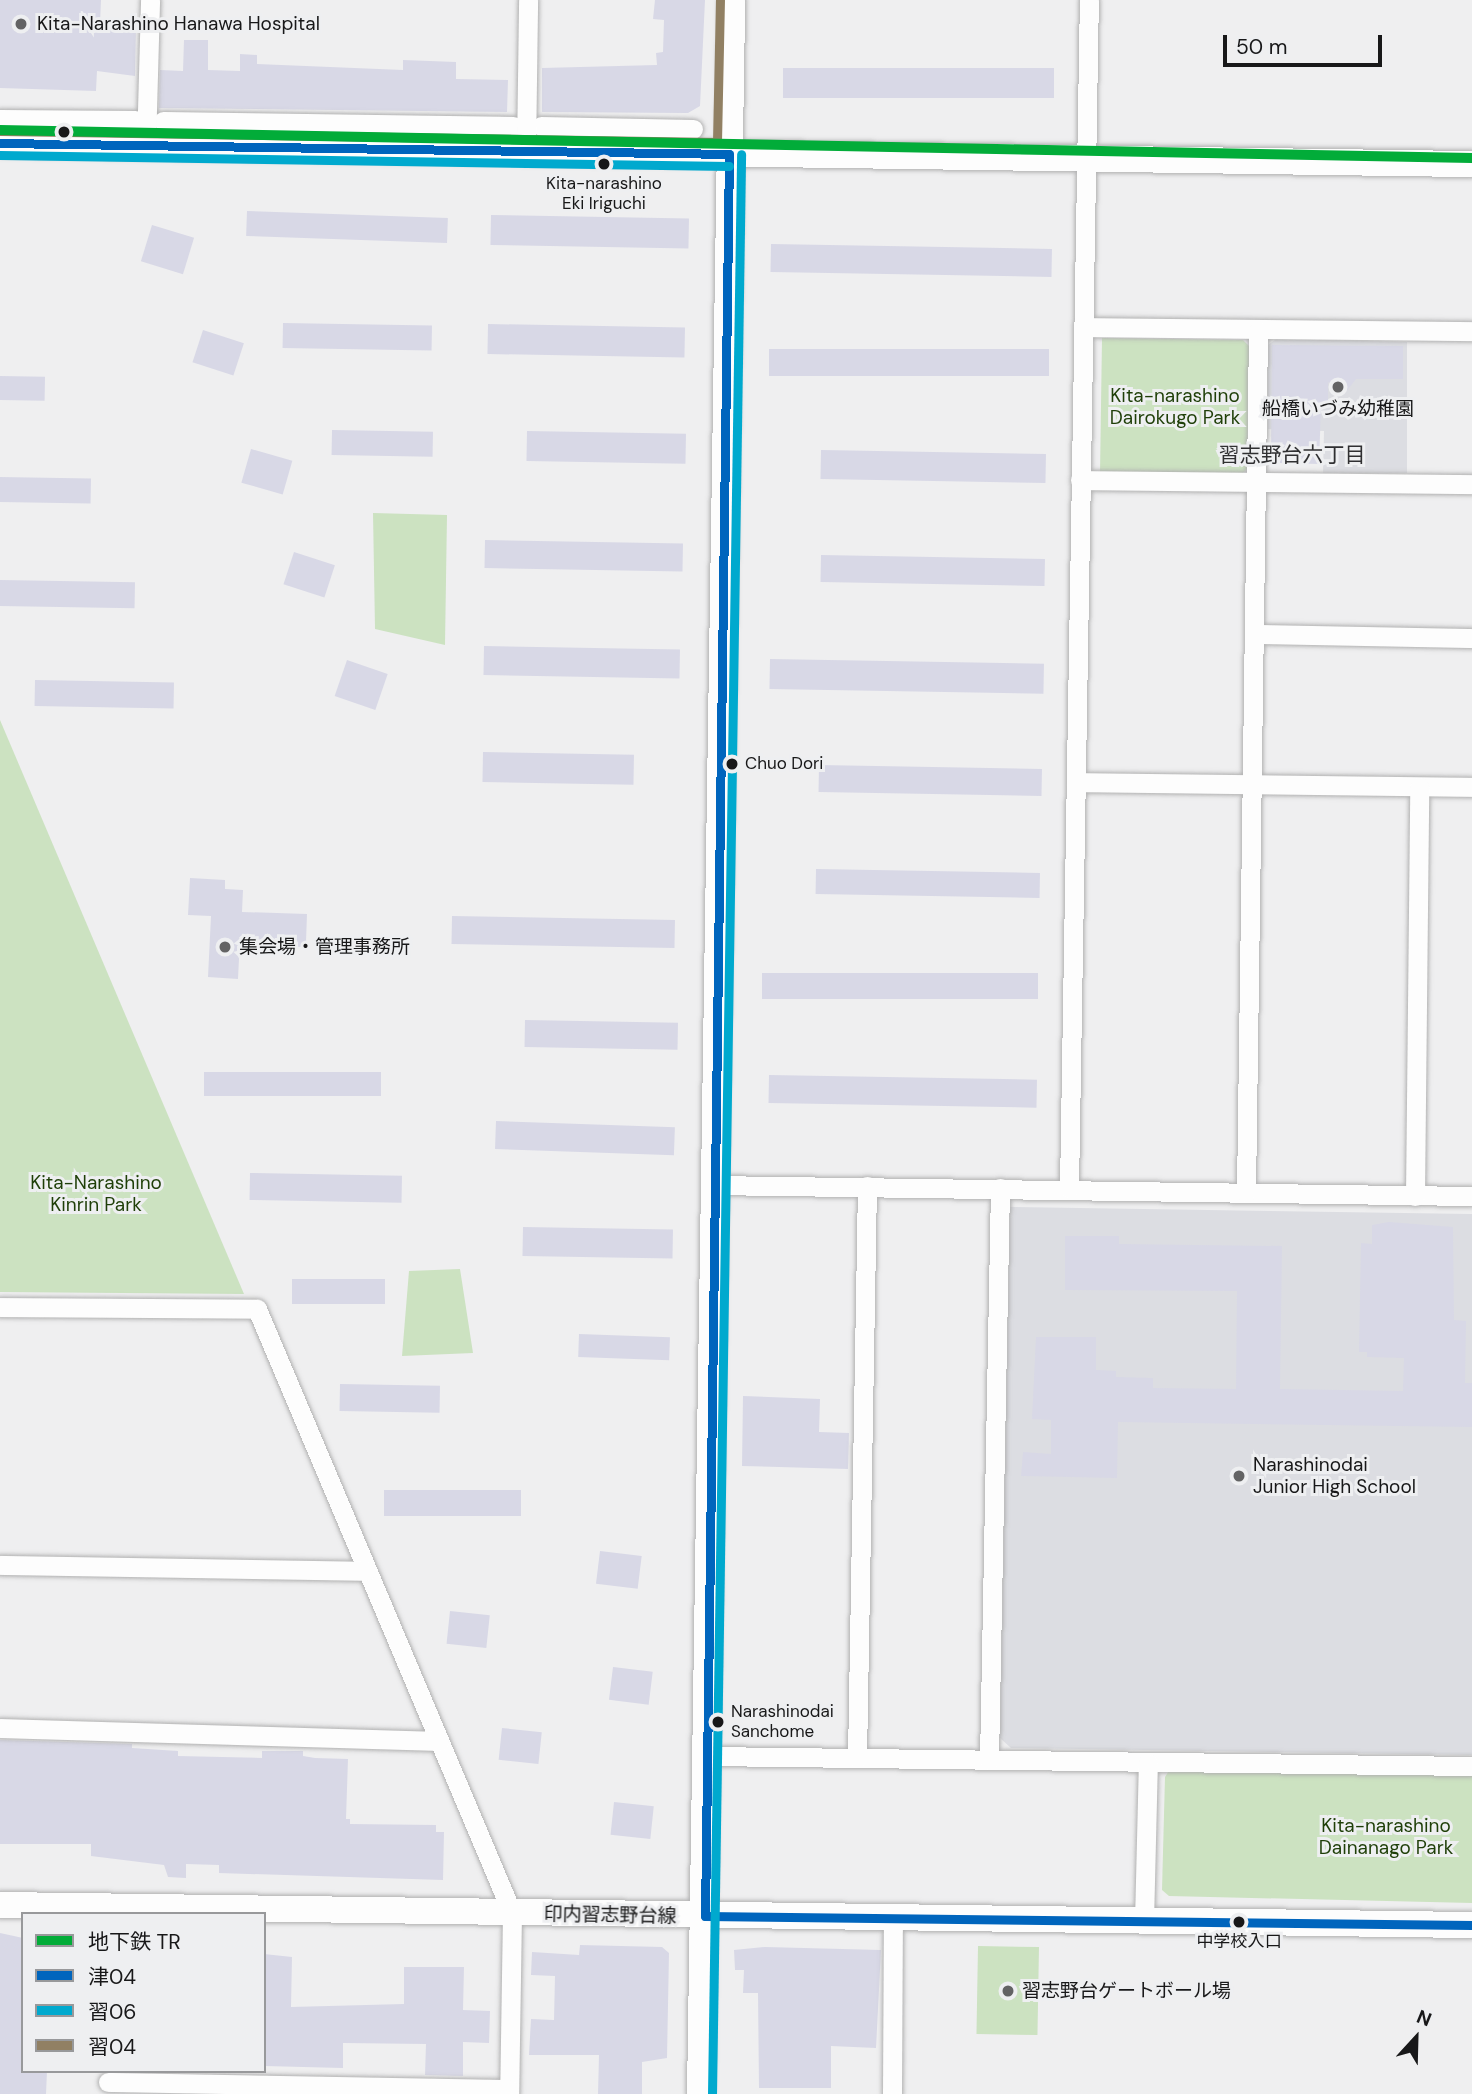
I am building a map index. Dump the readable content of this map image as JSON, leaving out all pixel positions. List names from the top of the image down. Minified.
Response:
{"streets":{"street":["印内習志野台線"]},"districts":["習志野台六丁目"],"parks":["Kita-narashino Dairokugo Park","Kita-Narashino Kinrin Park","Kita-narashino Dainanago Park"],"places":["Kita-Narashino Hanawa Hospital","Kita-narashino Eki Iriguchi","船橋いづみ幼稚園","Chuo Dori","集会場・管理事務所","Narashinodai Junior High School","Narashinodai Sanchome","中学校入口","習志野台ゲートボール場"],"lines":["transit line 習04","metro line TR","transit line 津04","transit line 習06"],"legend":["地下鉄 TR","津04","習06","習04"],"scale_bar":"50 m","north":"top"}
